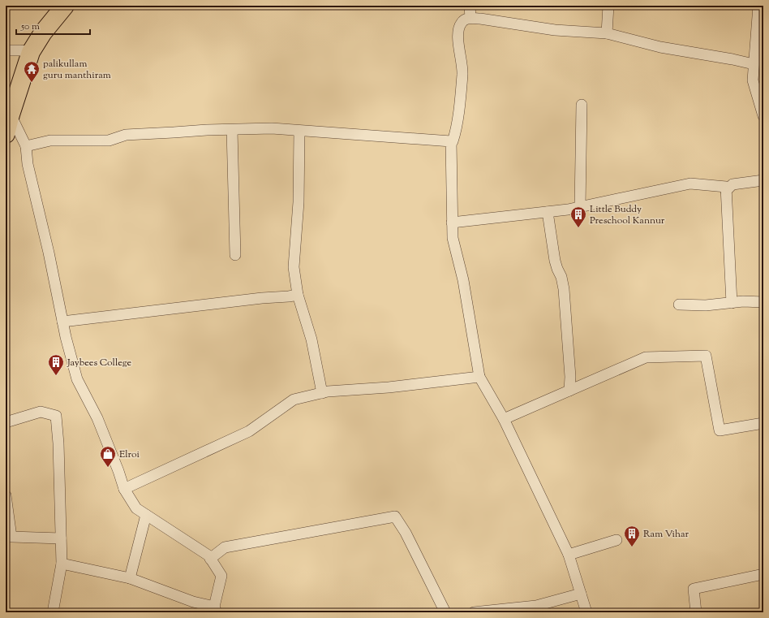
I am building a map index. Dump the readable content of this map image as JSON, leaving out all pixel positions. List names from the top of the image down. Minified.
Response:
{"places":{"temple":["palikullam guru manthiram"],"building":["Little Buddy Preschool Kannur","Jaybees College","Ram Vihar"],"shop":["Elroi"]},"scale_bar":"50 m"}
